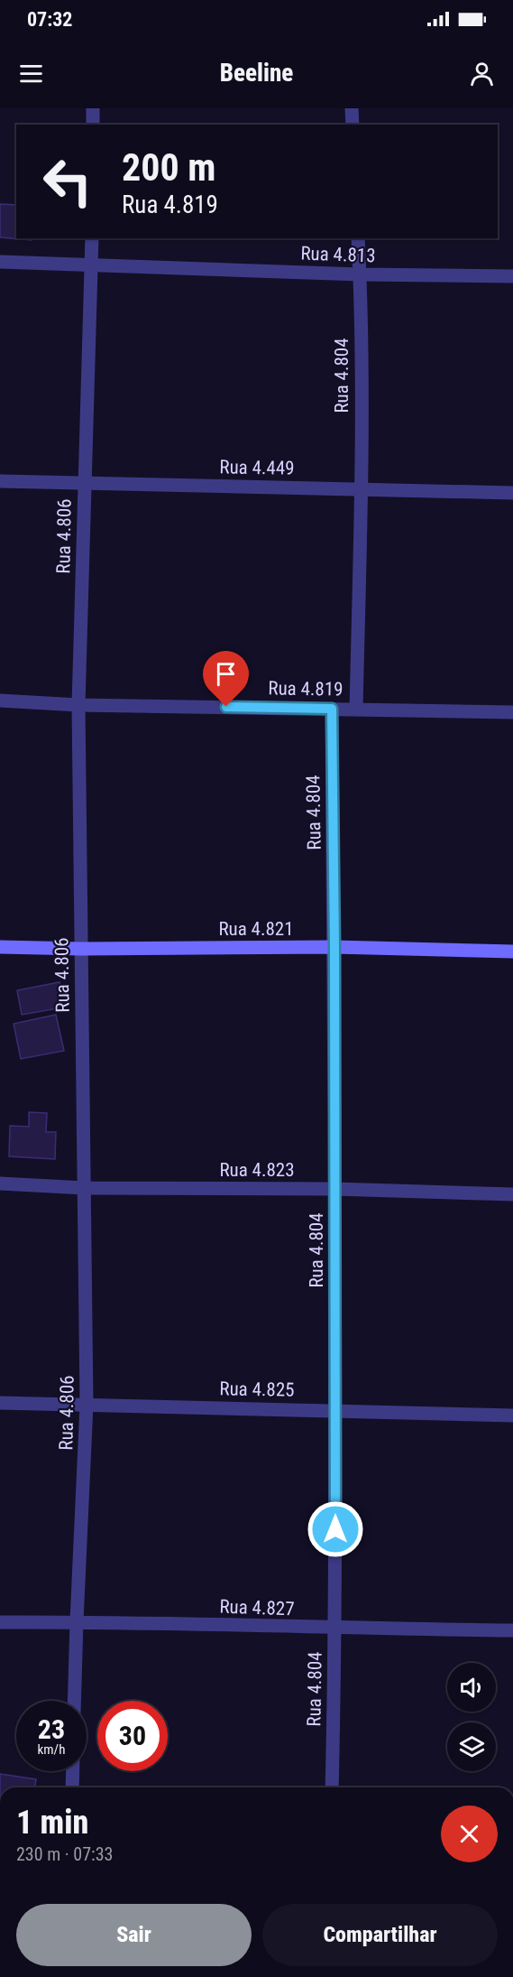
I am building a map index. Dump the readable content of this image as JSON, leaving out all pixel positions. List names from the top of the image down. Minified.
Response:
{"streets":{"street":["Rua 4.813","Rua 4.804","Rua 4.449","Rua 4.806","Rua 4.819","Rua 4.821","Rua 4.823","Rua 4.825","Rua 4.827"]},"crossings":[["Rua 4.813","Rua 4.804"],["Rua 4.813","Rua 4.806"],["Rua 4.804","Rua 4.449"],["Rua 4.804","Rua 4.819"],["Rua 4.804","Rua 4.821"],["Rua 4.804","Rua 4.823"],["Rua 4.804","Rua 4.825"],["Rua 4.804","Rua 4.827"],["Rua 4.449","Rua 4.806"],["Rua 4.806","Rua 4.819"],["Rua 4.806","Rua 4.821"],["Rua 4.806","Rua 4.823"],["Rua 4.806","Rua 4.825"],["Rua 4.806","Rua 4.827"]],"page":{"status":"07:32","header":"Beeline","turn":["200 m","Rua 4.819"],"speed":"23 km/h","limit":"30","heading":["1 min","230 m · 07:33"],"buttons":["Sair","Compartilhar"]}}
